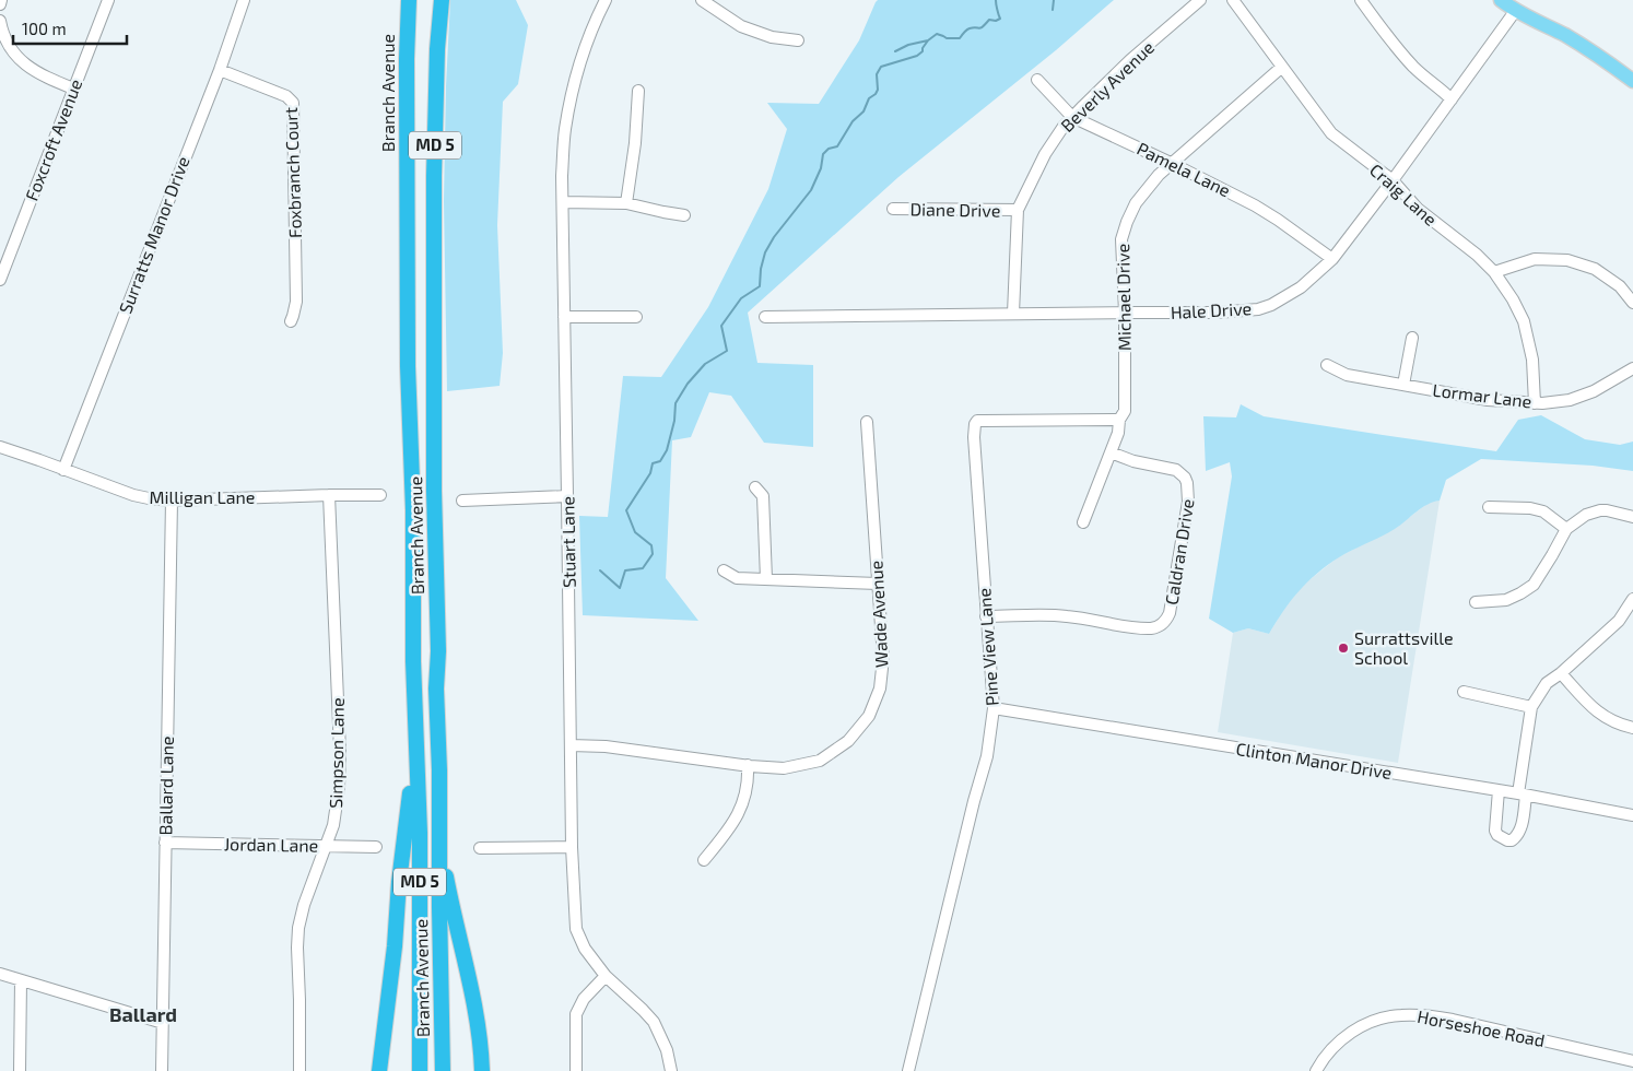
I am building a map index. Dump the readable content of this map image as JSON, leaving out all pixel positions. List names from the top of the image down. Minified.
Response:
{"streets":{"highway":["Branch Avenue","MD 5"],"street":["Beverly Avenue","Foxcroft Avenue","Pamela Lane","Foxbranch Court","Craig Lane","Diane Drive","Surratts Manor Drive","Michael Drive","Hale Drive","Lormar Lane","Milligan Lane","Stuart Lane","Caldran Drive","Wade Avenue","Pine View Lane","Simpson Lane","Clinton Manor Drive","Ballard Lane","Jordan Lane","Horseshoe Road"]},"crossings":[["Beverly Avenue","Pamela Lane"],["Beverly Avenue","Diane Drive"],["Beverly Avenue","Hale Drive"],["Pamela Lane","Michael Drive"],["Pamela Lane","Hale Drive"],["Foxbranch Court","Surratts Manor Drive"],["Craig Lane","Michael Drive"],["Craig Lane","Hale Drive"],["Craig Lane","Lormar Lane"],["Surratts Manor Drive","Milligan Lane"],["Michael Drive","Hale Drive"],["Michael Drive","Caldran Drive"],["Michael Drive","Pine View Lane"],["Milligan Lane","Simpson Lane"],["Milligan Lane","Ballard Lane"],["Stuart Lane","Wade Avenue"],["Caldran Drive","Pine View Lane"],["Pine View Lane","Clinton Manor Drive"],["Simpson Lane","Jordan Lane"],["Ballard Lane","Jordan Lane"]],"districts":["Ballard"],"places":["Surrattsville School"],"scale_bar":"100 m"}
